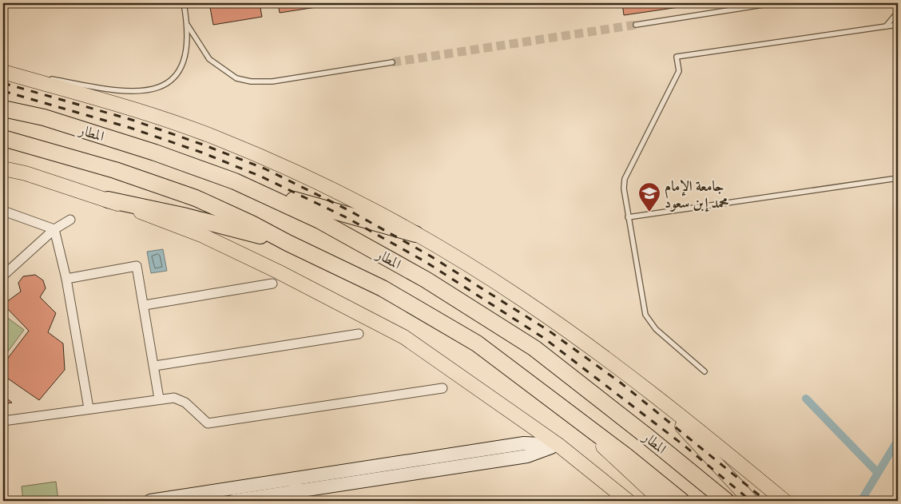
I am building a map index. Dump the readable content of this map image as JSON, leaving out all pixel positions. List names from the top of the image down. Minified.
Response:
{"streets":{"highway":["المطار"]},"places":{"school or university":["جامعة الإمام محمد إبن سعود"]}}
